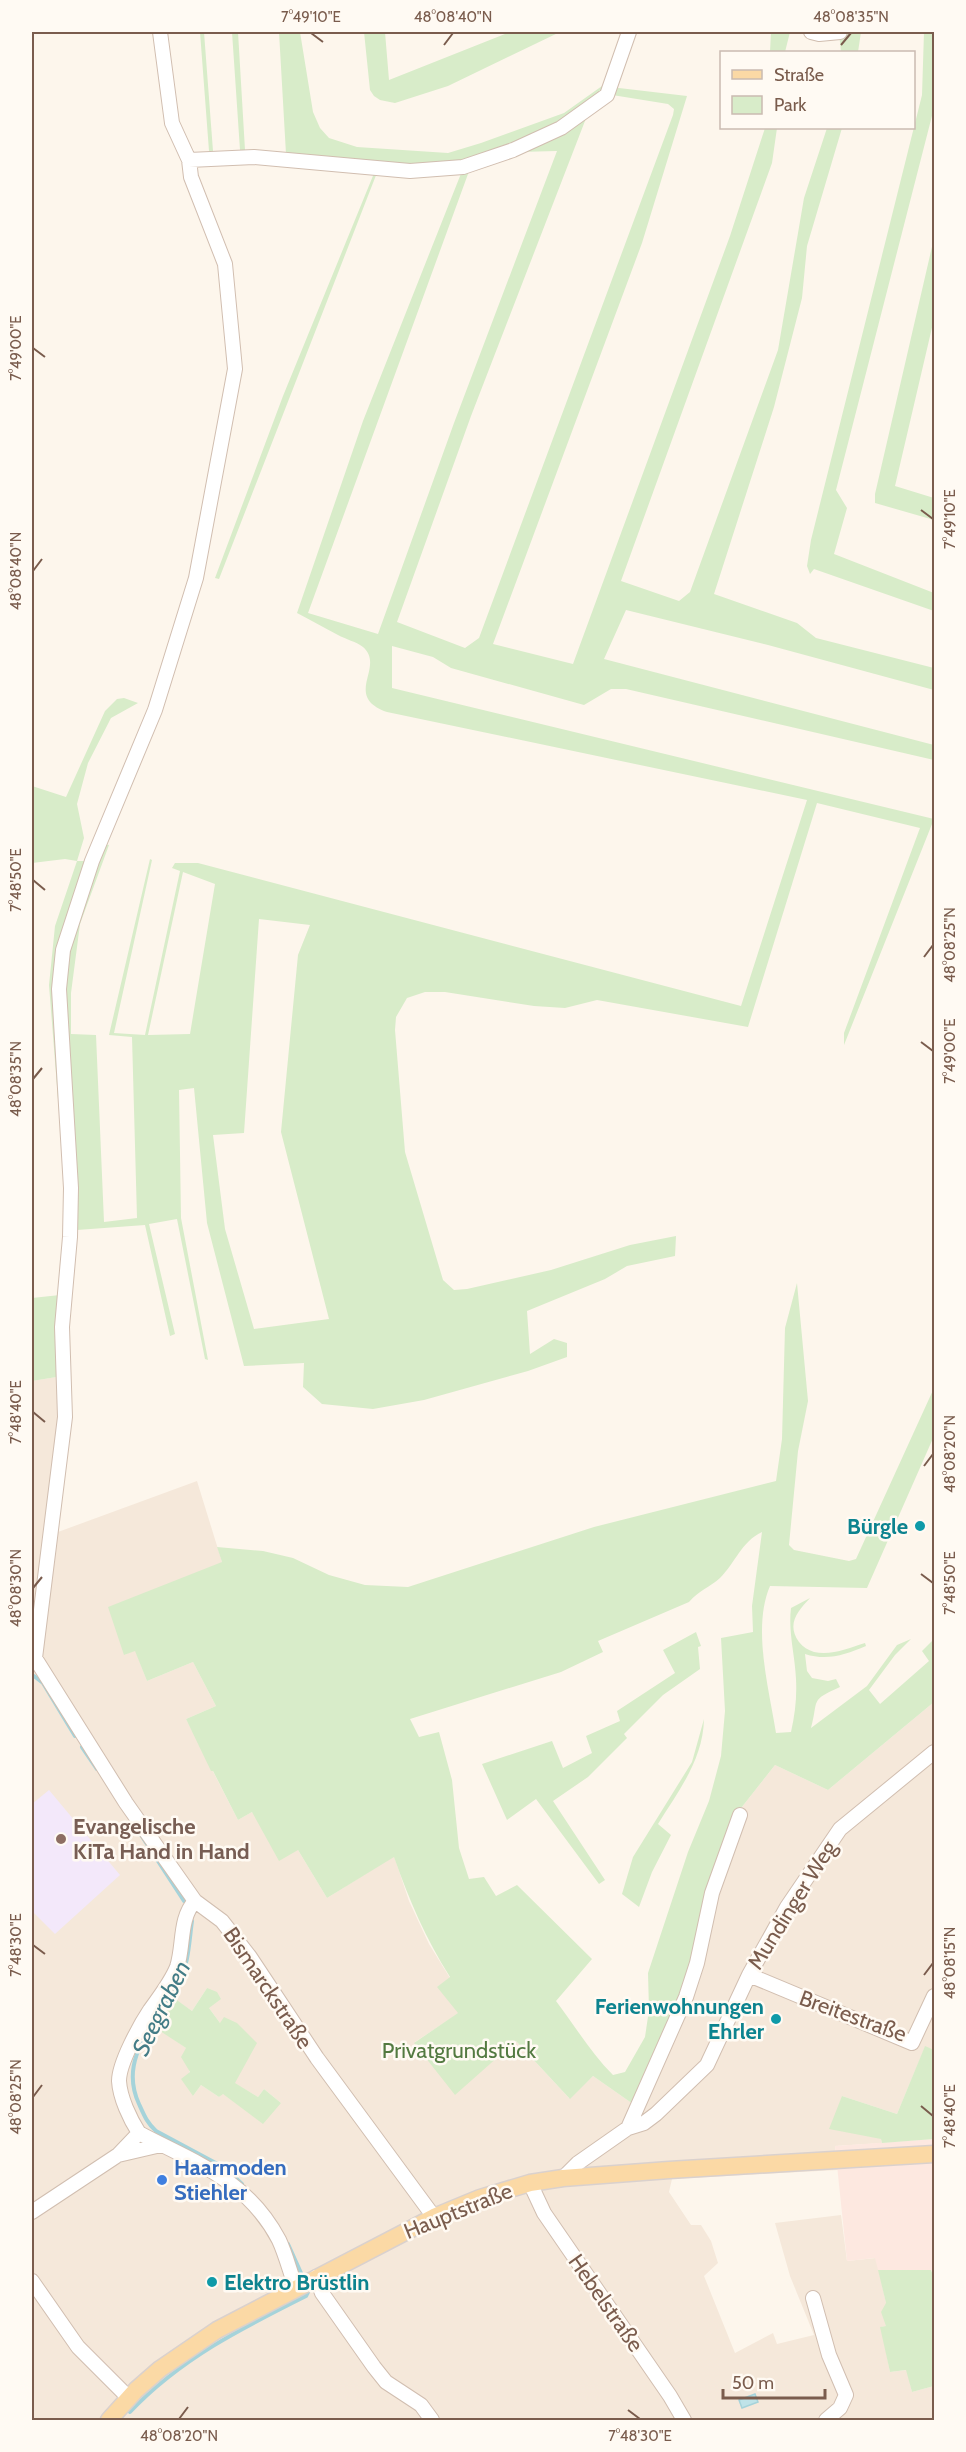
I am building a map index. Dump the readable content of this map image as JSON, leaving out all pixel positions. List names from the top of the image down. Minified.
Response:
{"streets":{"main road":["Hauptstraße"],"street":["Mundinger Weg","Bismarckstraße","Breitestraße","Hebelstraße"]},"crossings":[["Mundinger Weg","Breitestraße"],["Mundinger Weg","Hauptstraße"],["Bismarckstraße","Hauptstraße"],["Hauptstraße","Hebelstraße"]],"water":["Seegraben"],"parks":["Privatgrundstück"],"places":["Bürgle","Evangelische KiTa Hand in Hand","Ferienwohnungen Ehrler","Haarmoden Stiehler","Elektro Brüstlin"],"legend":["Straße","Park"],"scale_bar":"50 m","coordinates":["7°49'10\"E","48°08'40\"N","48°08'35\"N","7°49'00\"E","7°48'50\"E","48°08'25\"N","7°48'40\"E","48°08'20\"N","48°08'30\"N","7°48'30\"E","48°08'15\"N"]}
